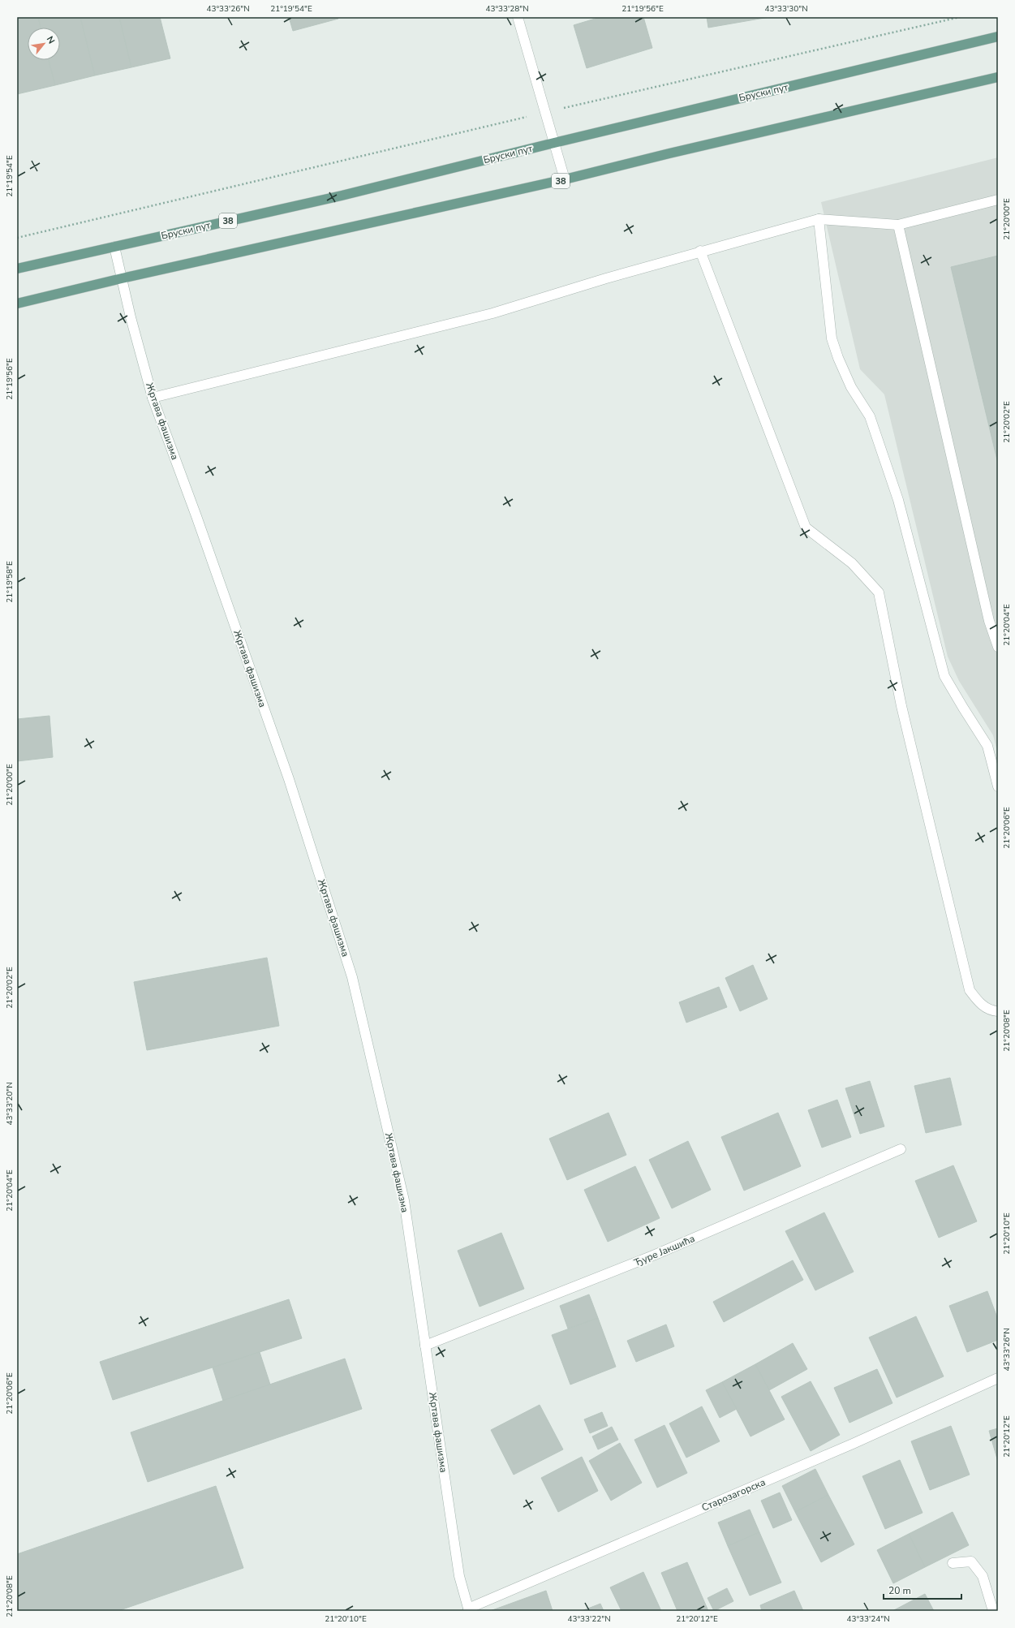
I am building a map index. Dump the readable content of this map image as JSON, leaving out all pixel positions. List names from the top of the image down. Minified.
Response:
{"streets":{"main road":["Бруски пут","38"],"street":["Жртава фашизма","Ђуре Јакшића","Старозагорска"]},"crossings":[["Бруски пут","Жртава фашизма"],["38","Жртава фашизма"],["Жртава фашизма","Ђуре Јакшића"],["Жртава фашизма","Старозагорска"]],"scale_bar":"20 m","north":"top right","coordinates":["43°33'26\"N","21°19'54\"E","43°33'28\"N","21°19'56\"E","43°33'30\"N","21°20'00\"E","21°20'02\"E","21°19'58\"E","21°20'04\"E","21°20'06\"E","21°20'08\"E","43°33'20\"N","21°20'10\"E","21°20'12\"E","43°33'22\"N","43°33'24\"N"]}
